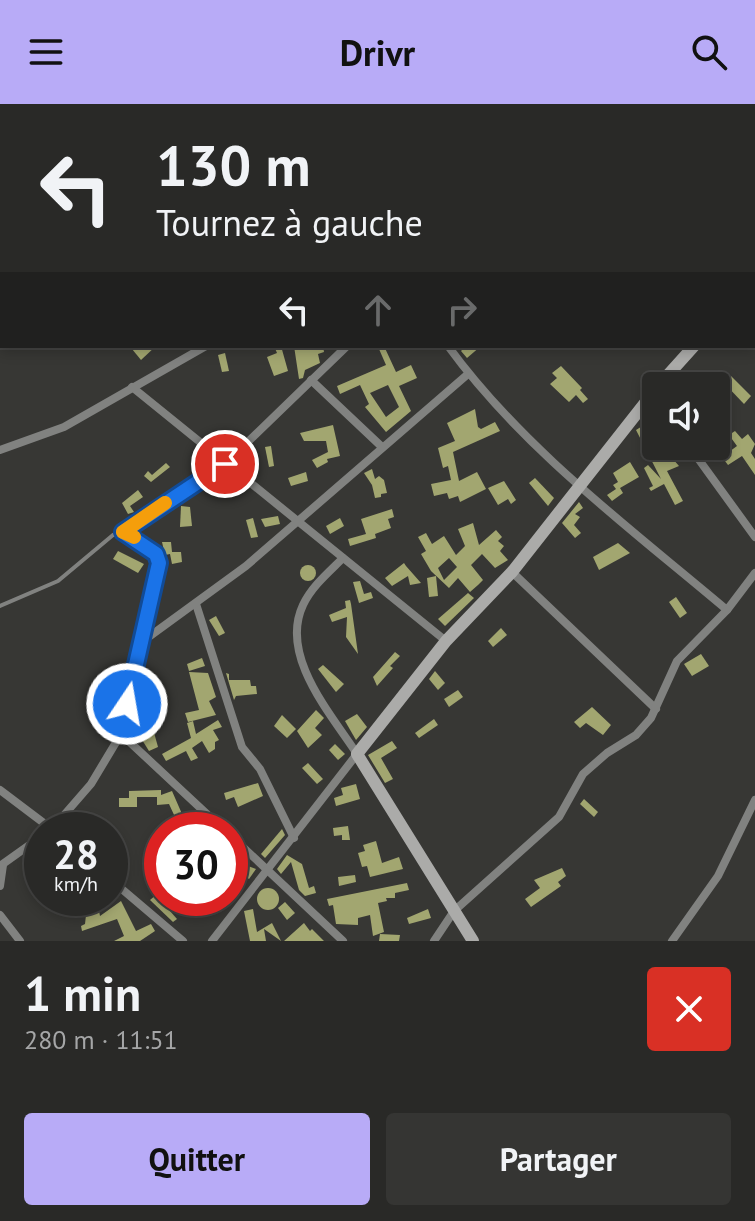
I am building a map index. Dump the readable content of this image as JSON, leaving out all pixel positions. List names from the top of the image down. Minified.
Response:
{"page":{"header":"Drivr","turn":["130 m","Tournez à gauche"],"speed":"28 km/h","limit":"30","heading":["1 min","280 m · 11:51"],"buttons":["Quitter","Partager"]}}
